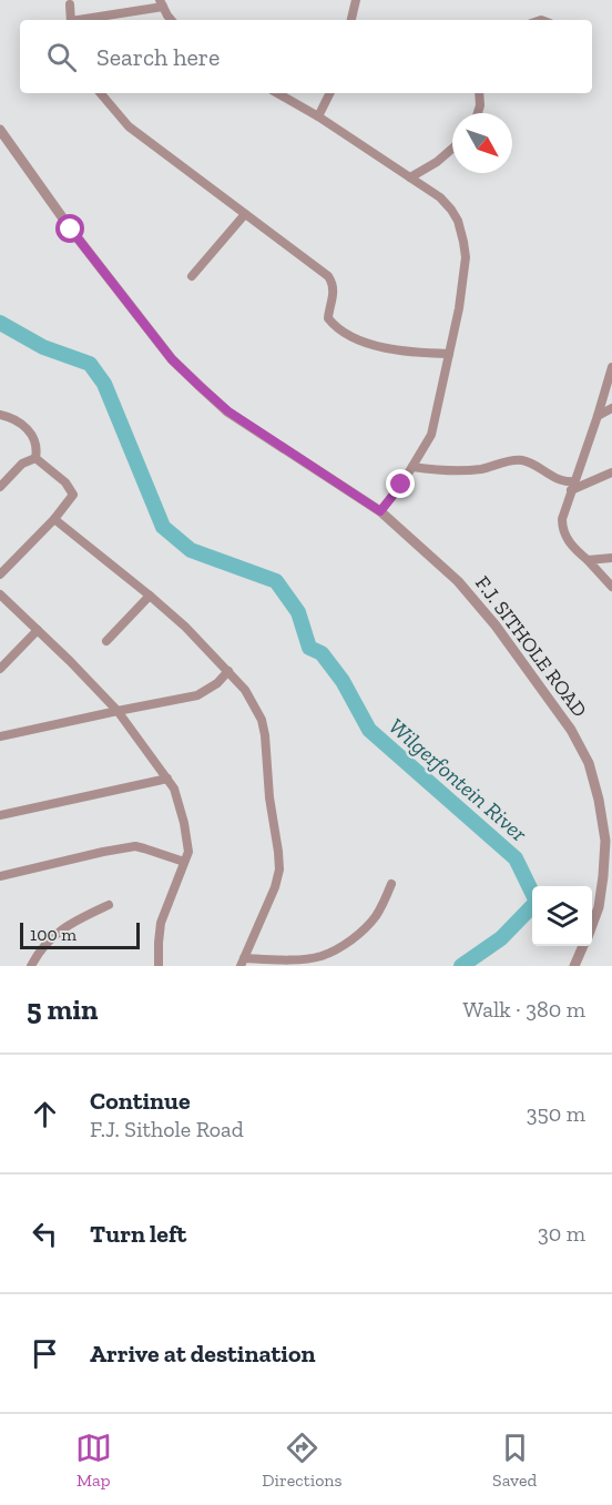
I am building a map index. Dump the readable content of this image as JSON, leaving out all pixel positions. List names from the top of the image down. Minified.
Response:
{"streets":{"street":["F.J. SITHOLE ROAD"]},"water":["Wilgerfontein River"],"scale_bar":"100 m","north":"bottom right","page":{"search":"Search here","scale":"100 m","heading":["5 min","Walk · 380 m"],"list":[["Continue","F.J. Sithole Road","350 m"],["Turn left","30 m"],"Arrive at destination"],"nav":["Map","Directions","Saved"]}}
